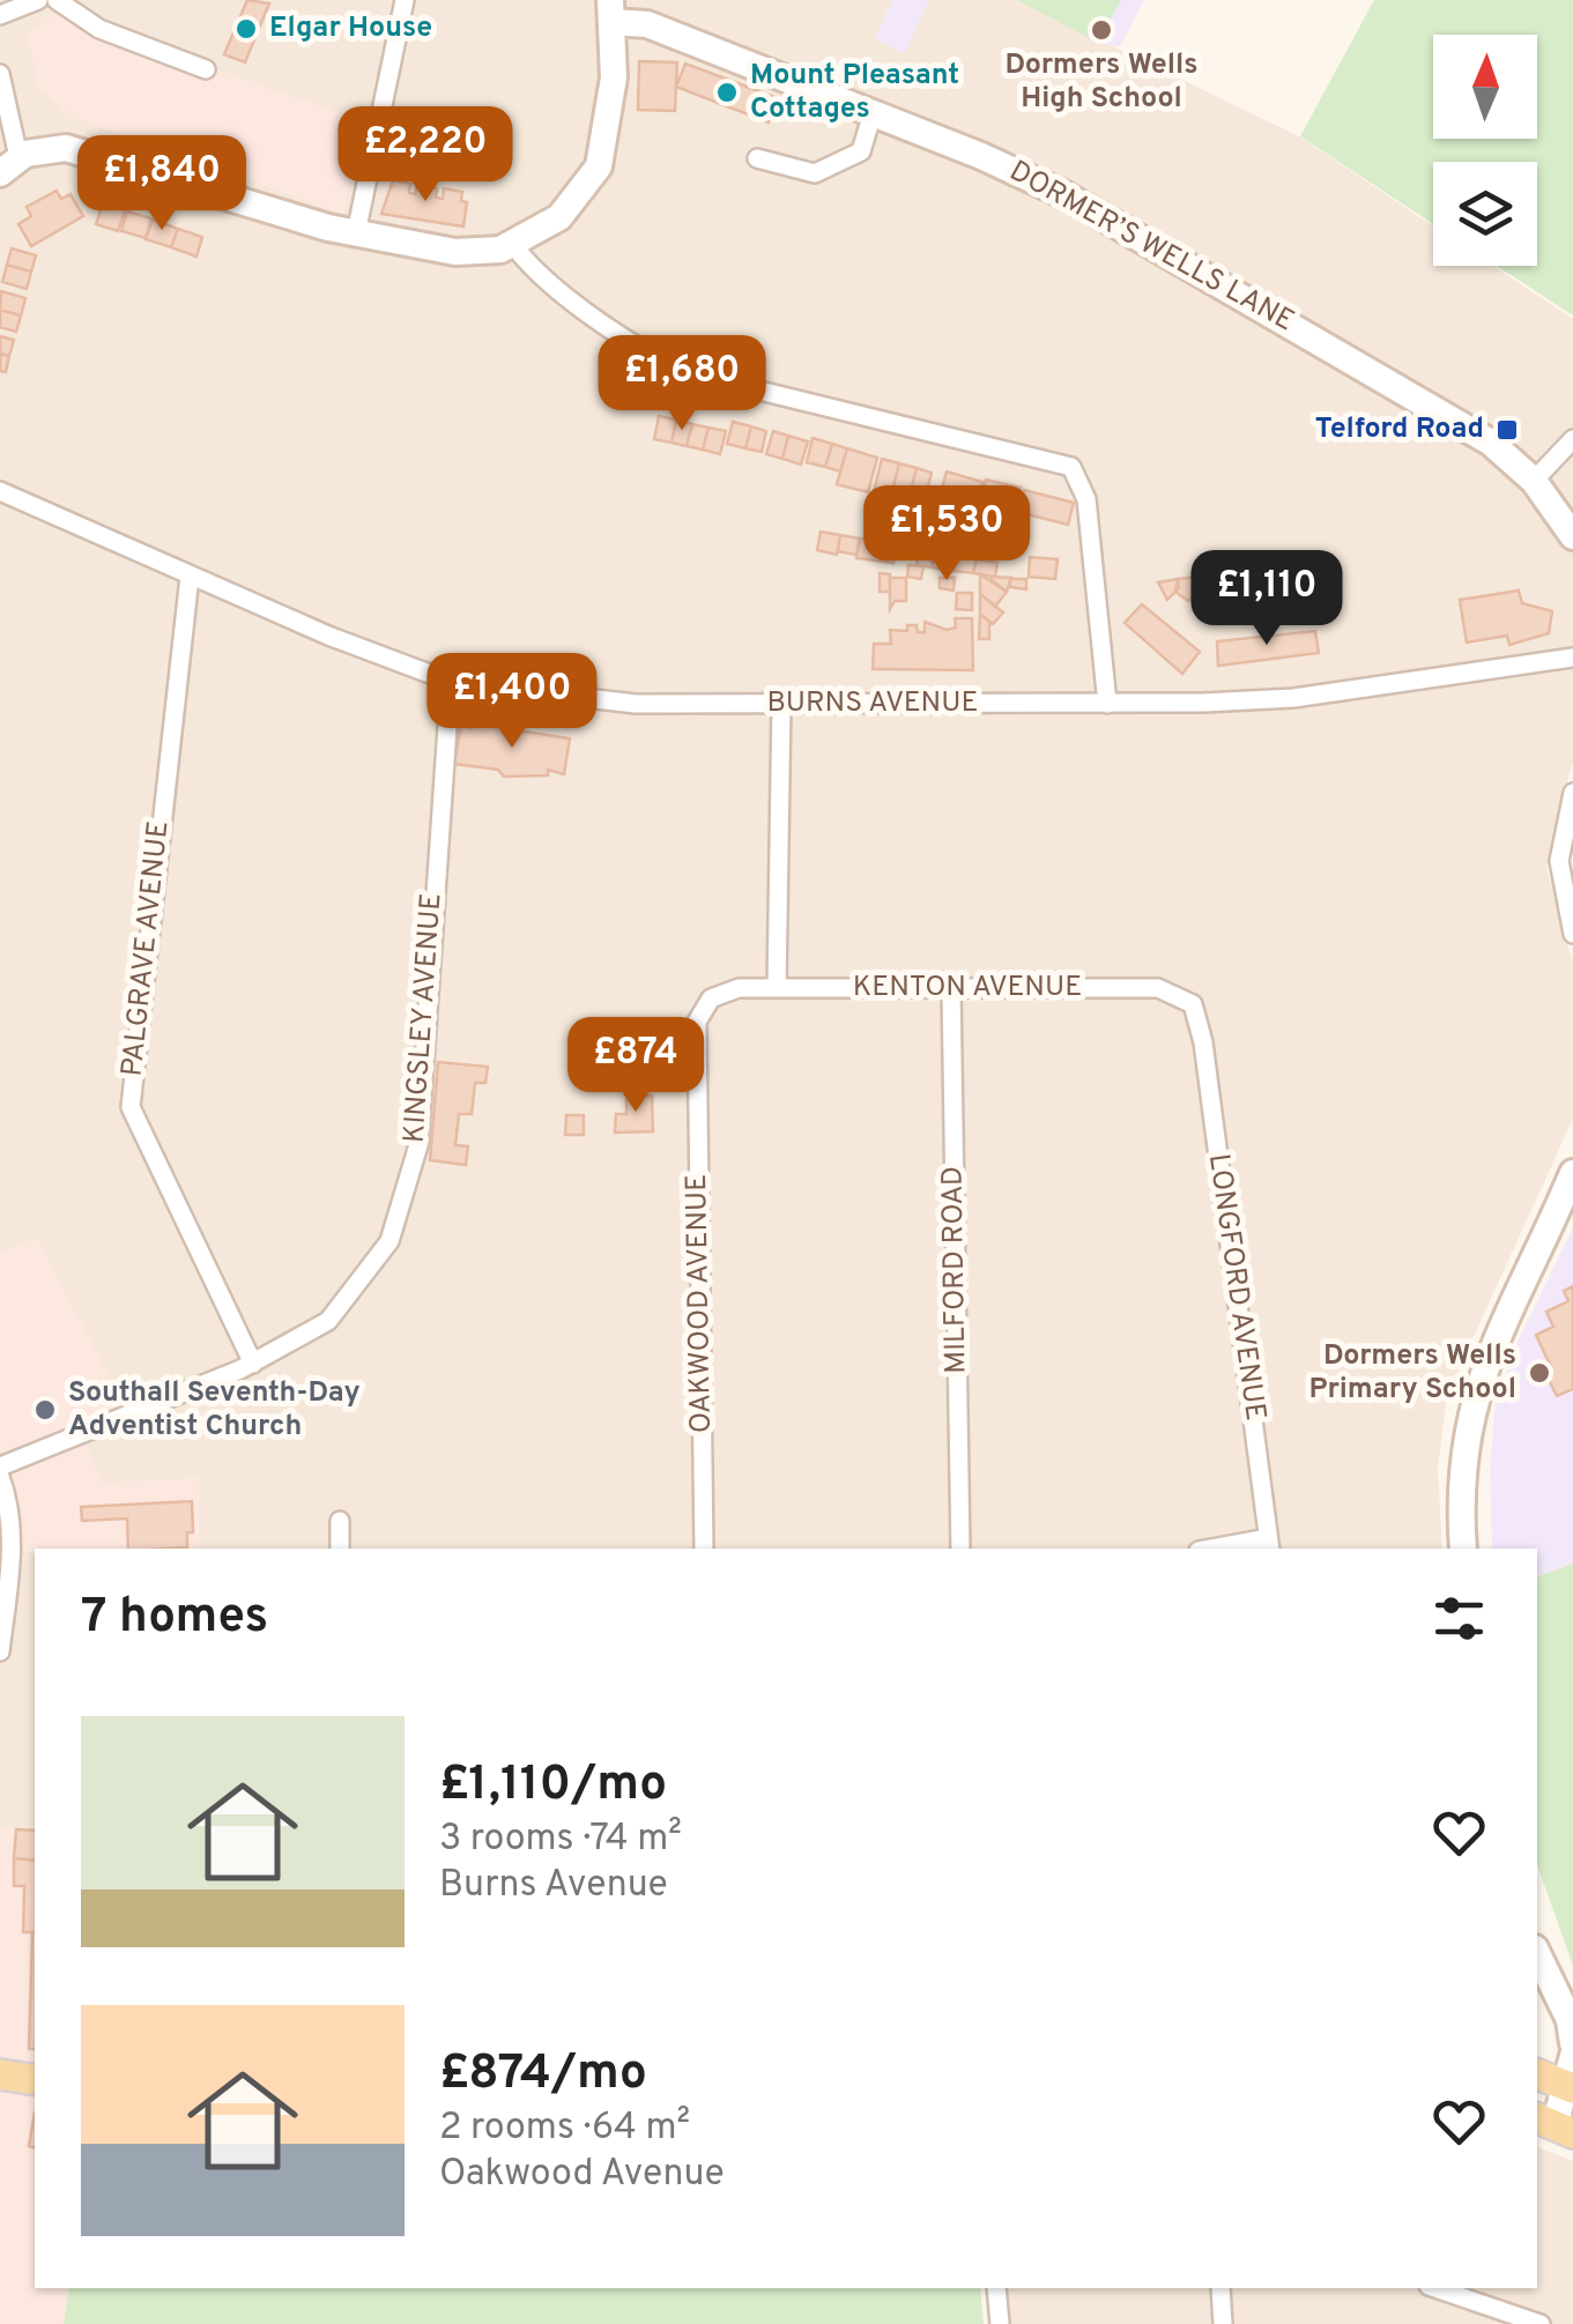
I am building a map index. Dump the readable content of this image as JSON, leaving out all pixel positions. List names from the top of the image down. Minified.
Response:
{"streets":{"street":["DORMER’S WELLS LANE","BURNS AVENUE","PALGRAVE AVENUE","KENTON AVENUE","KINGSLEY AVENUE","MILFORD ROAD","LONGFORD AVENUE","OAKWOOD AVENUE"]},"crossings":[["BURNS AVENUE","PALGRAVE AVENUE"],["BURNS AVENUE","KINGSLEY AVENUE"],["PALGRAVE AVENUE","KINGSLEY AVENUE"],["KENTON AVENUE","MILFORD ROAD"],["KENTON AVENUE","LONGFORD AVENUE"],["KENTON AVENUE","OAKWOOD AVENUE"]],"places":{"other":["Elgar House","Dormers Wells High School","Mount Pleasant Cottages","Dormers Wells Primary School","Southall Seventh-Day Adventist Church"],"transit":["Telford Road"]},"north":"top","page":{"price":["£2,220","£1,840","£1,680","£1,530","£1,110","£1,400","£874"],"heading":"7 homes","list":[{"name":"£1,110/mo","note":"3 rooms · 74 m² · Burns Avenue"},{"name":"£874/mo","note":"2 rooms · 64 m² · Oakwood Avenue"}]}}
